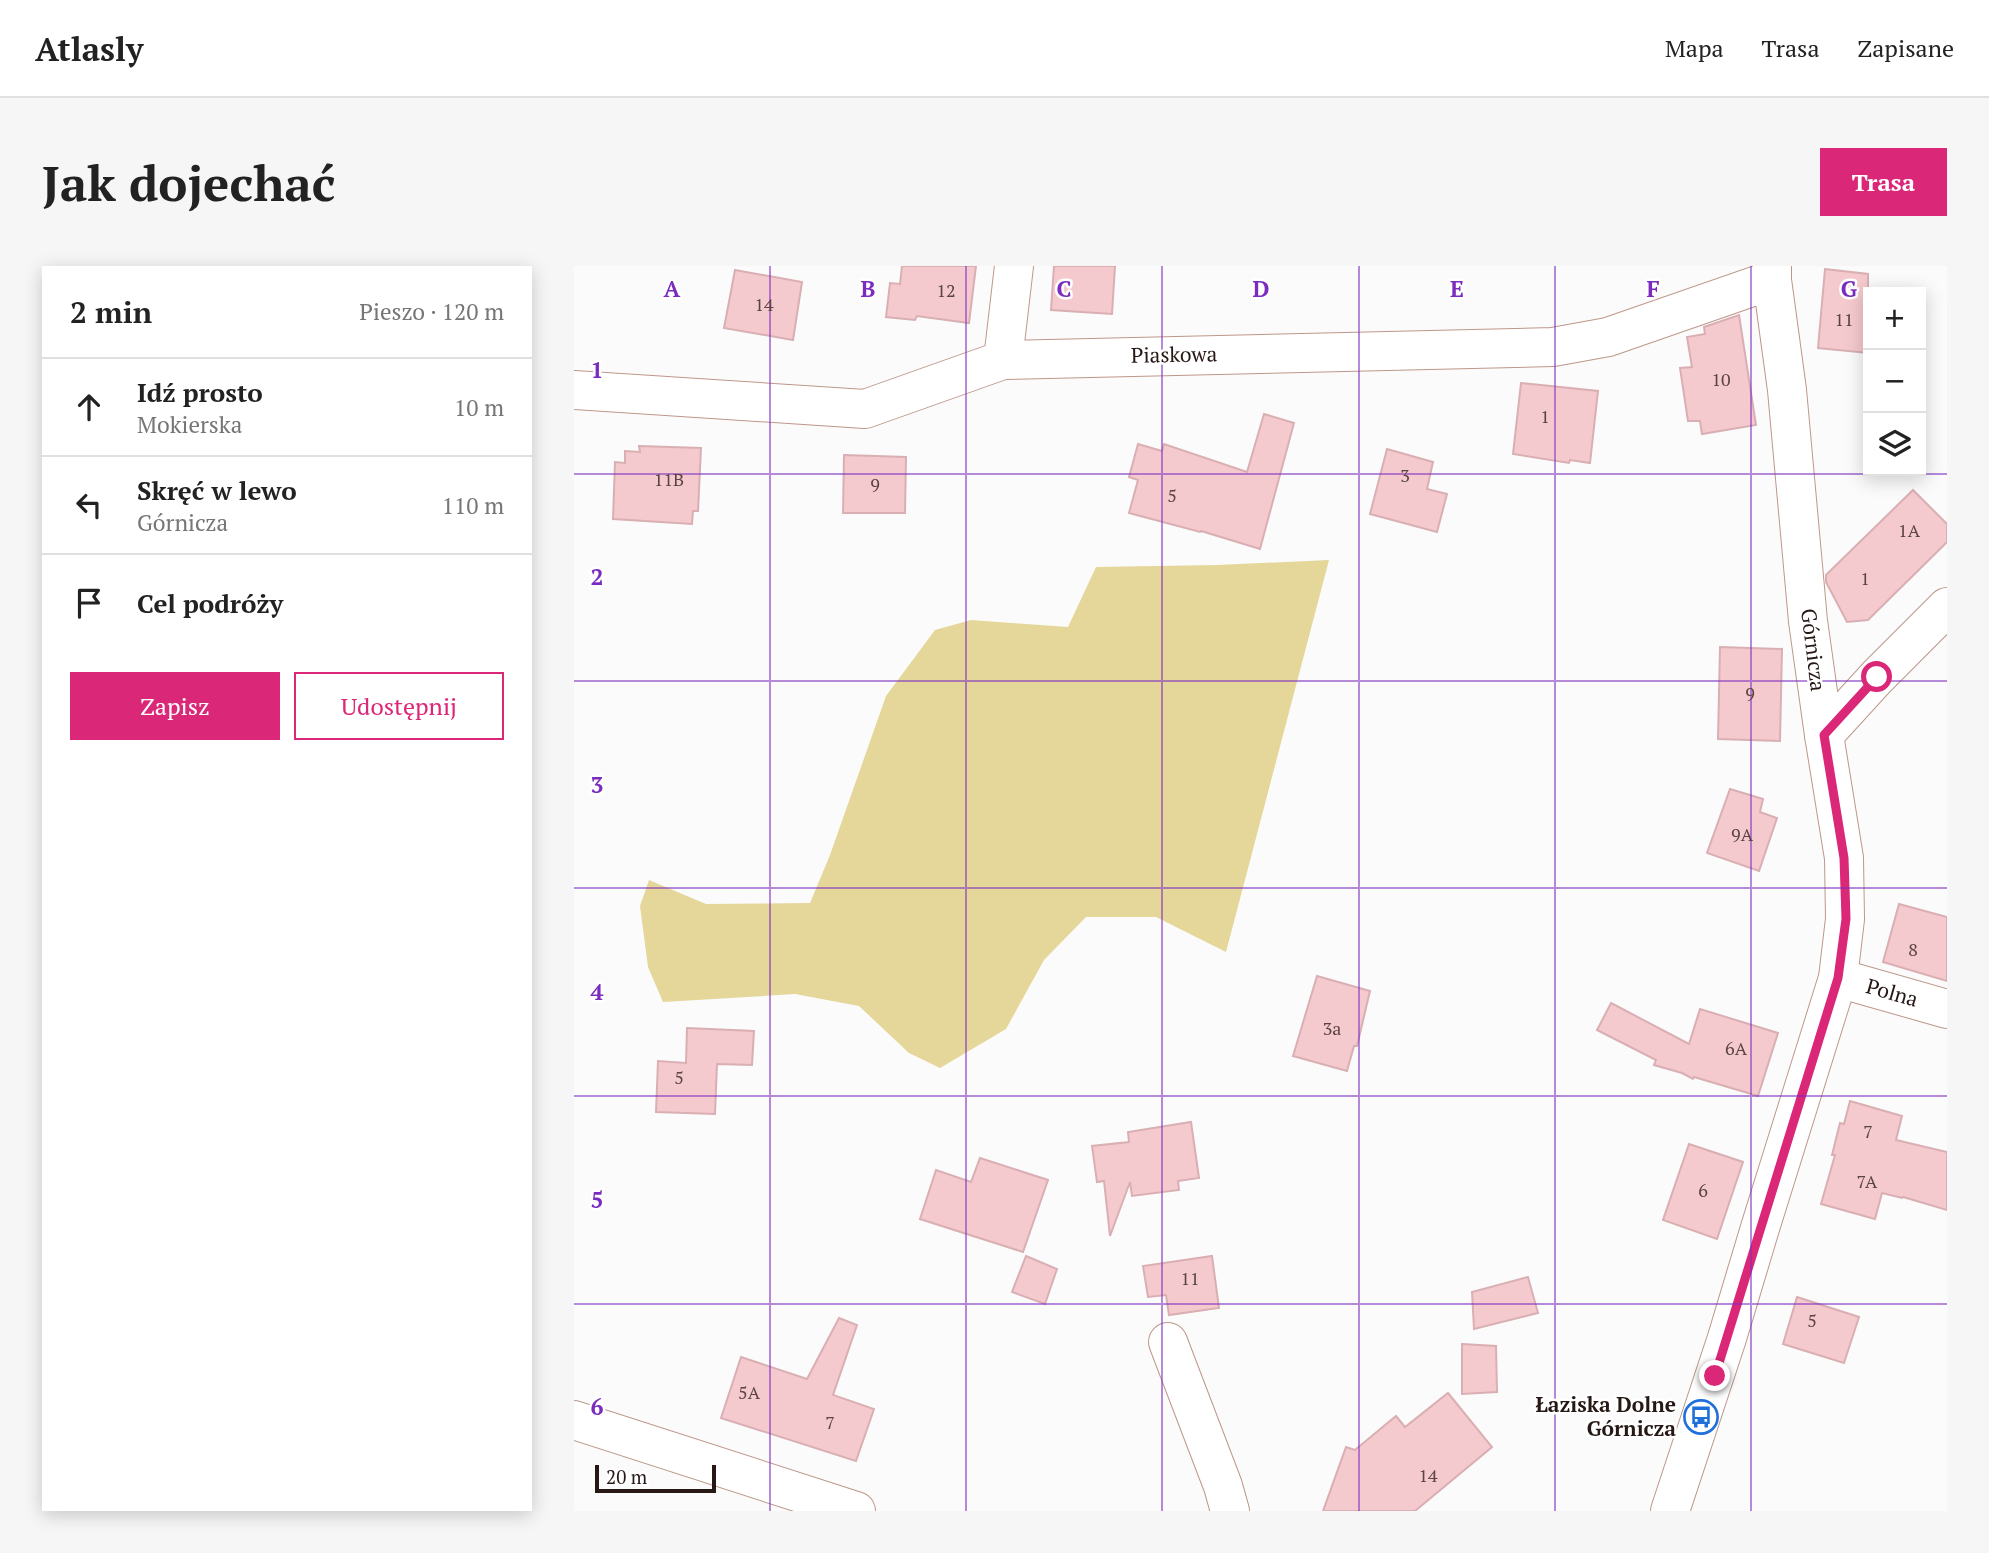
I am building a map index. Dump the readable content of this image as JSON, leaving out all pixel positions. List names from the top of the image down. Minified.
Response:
{"streets":{"street":["Piaskowa","Górnicza","Polna"]},"crossings":[["Piaskowa","Górnicza"],["Górnicza","Polna"]],"places":{"bus stop":["Łaziska Dolne Górnicza"]},"house_numbers":["12","14","11","10","1","3","11B","9","5","1A","1","9","9A","8","3a","6A","5","7","7A","6","11","5","5A","7","14"],"scale_bar":"20 m","page":{"header":"Atlasly","nav":["Mapa","Trasa","Zapisane"],"buttons":["Trasa",["Zapisz","Udostępnij"]],"title":"Jak dojechać","heading":["2 min","Pieszo · 120 m"],"map_buttons":["+","−"],"list":[["Idź prosto","Mokierska","10 m"],["Skręć w lewo","Górnicza","110 m"],"Cel podróży"],"scale":"20 m"},"grid":{"columns":["A","B","C","D","E","F","G"],"rows":["1","2","3","4","5","6"]}}
